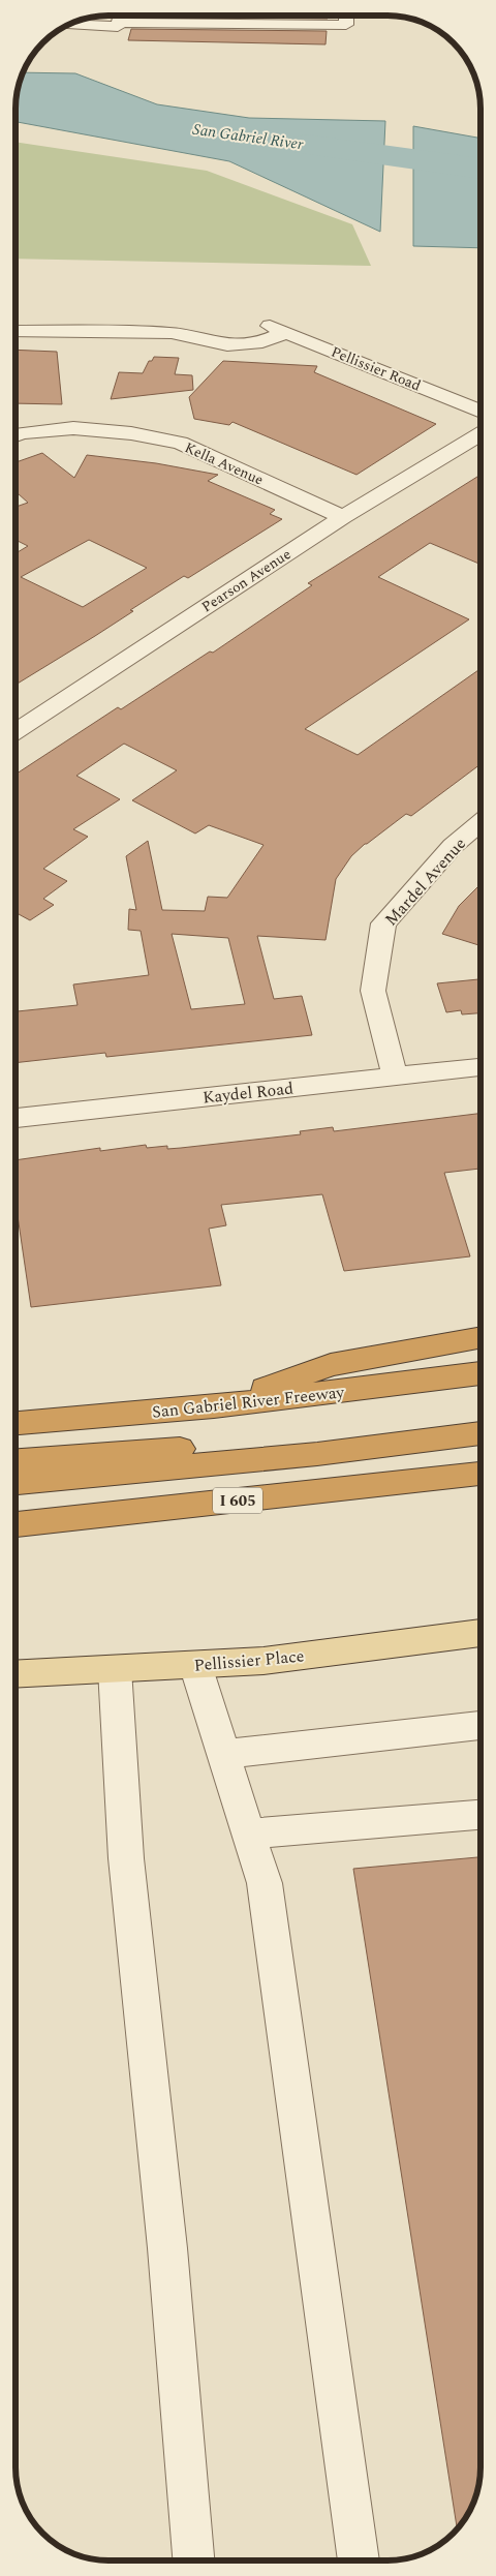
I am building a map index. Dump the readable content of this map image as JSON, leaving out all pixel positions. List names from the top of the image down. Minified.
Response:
{"streets":{"highway":["San Gabriel River Freeway","I 605"],"main road":["Pellissier Place"],"street":["Pellissier Road","Kella Avenue","Pearson Avenue","Mardel Avenue","Kaydel Road"]},"crossings":[["Kella Avenue","Pearson Avenue"],["Mardel Avenue","Kaydel Road"]],"water":["San Gabriel River"]}
